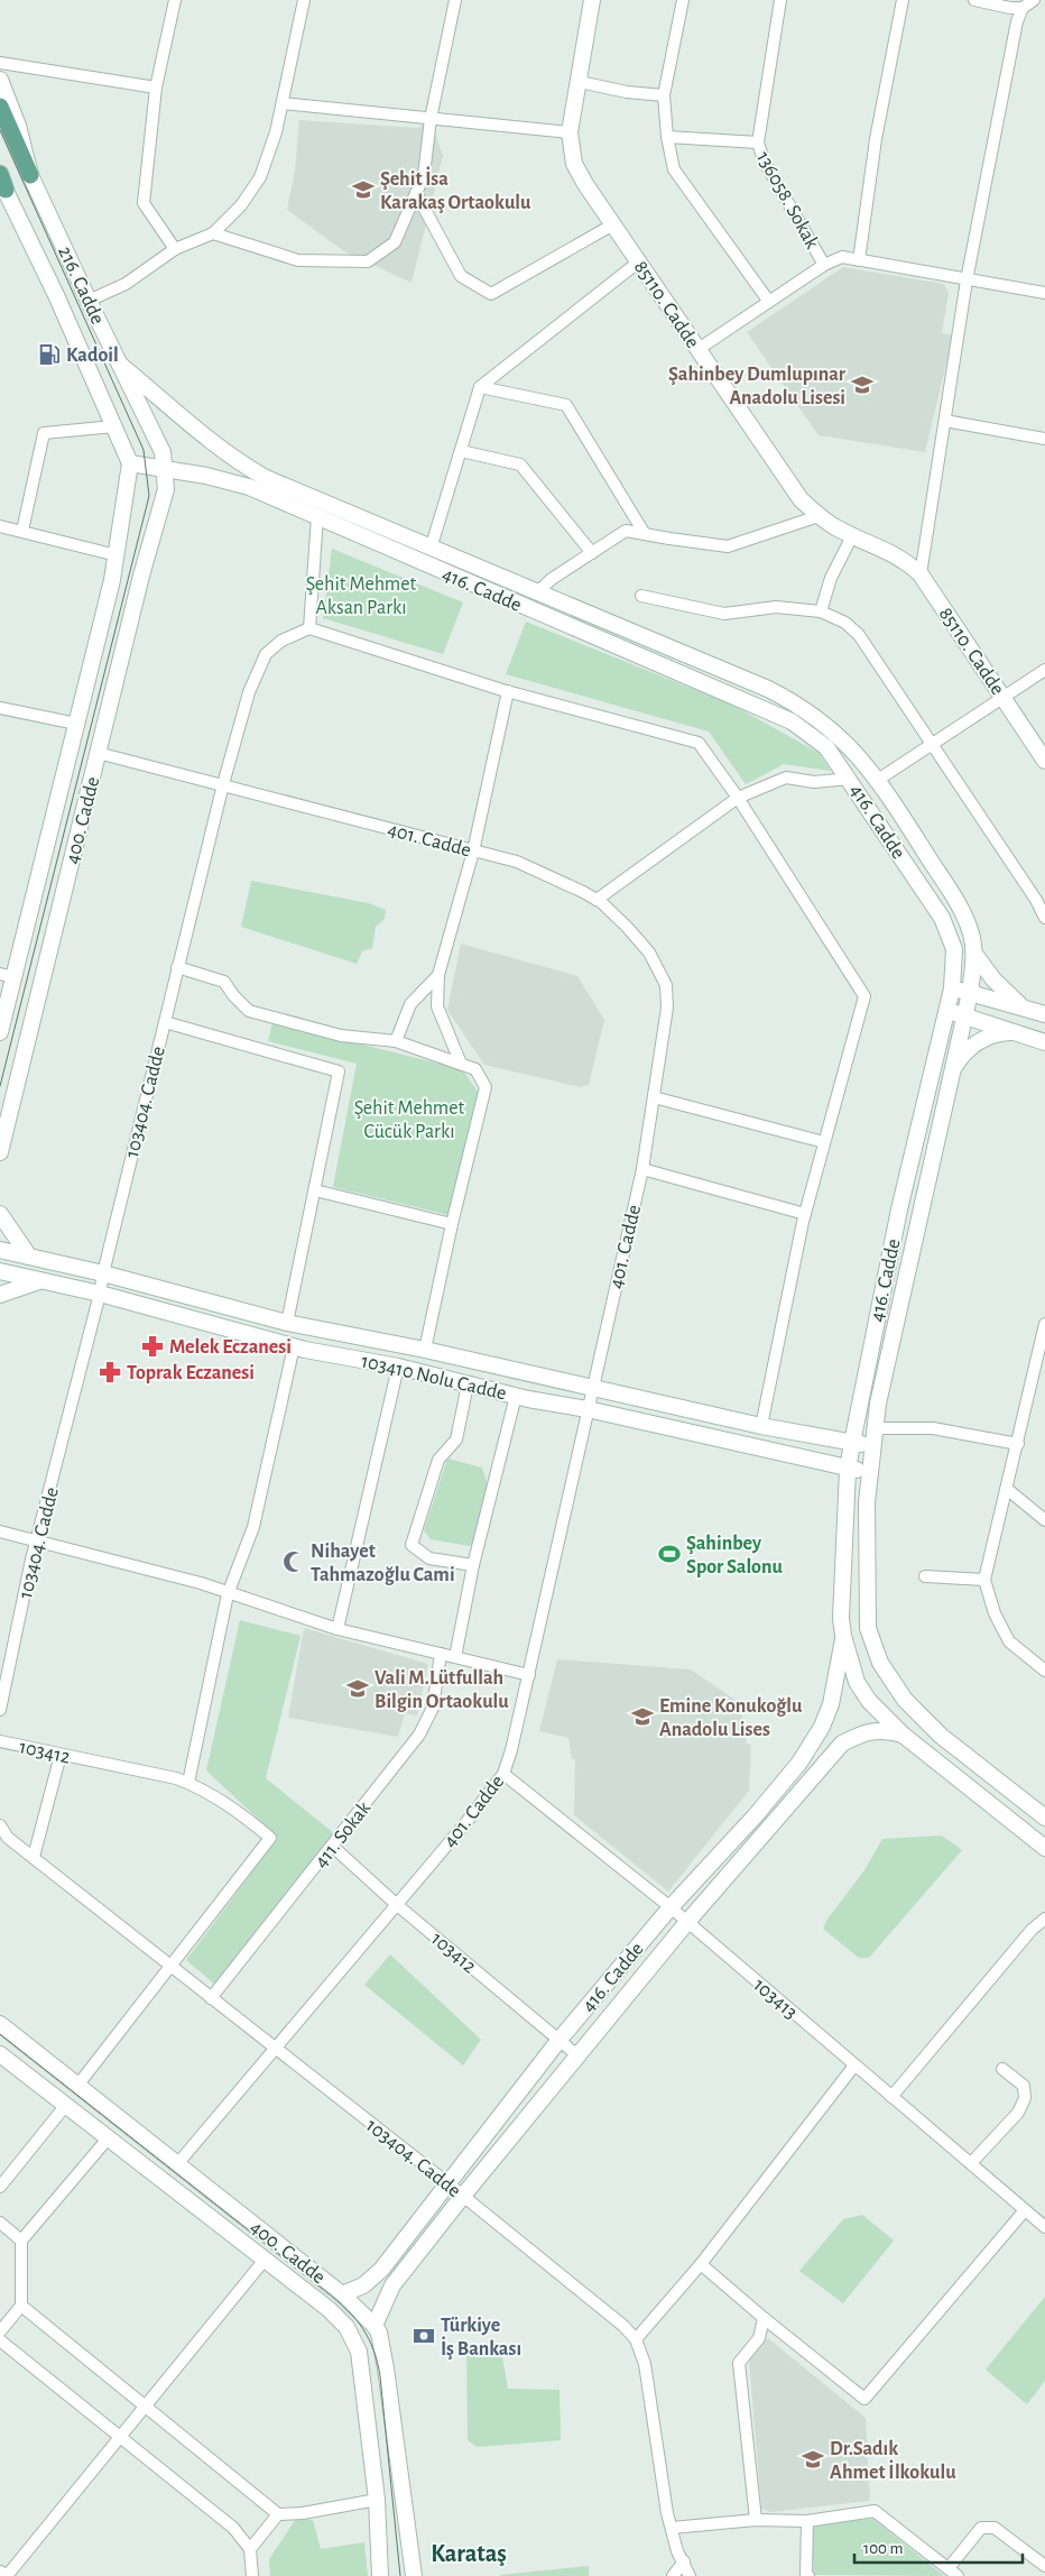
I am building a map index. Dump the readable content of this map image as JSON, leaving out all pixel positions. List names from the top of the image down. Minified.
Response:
{"streets":{"main road":["216. Cadde","85110. Cadde","416. Cadde","400. Cadde","103410 Nolu Cadde"],"street":["136058. Sokak","401. Cadde","103404. Cadde","103412","411. Sokak","103413"]},"crossings":[["216. Cadde","416. Cadde"],["216. Cadde","400. Cadde"],["416. Cadde","400. Cadde"],["416. Cadde","103404. Cadde"],["416. Cadde","103410 Nolu Cadde"],["416. Cadde","103412"],["416. Cadde","103413"],["400. Cadde","401. Cadde"],["401. Cadde","103404. Cadde"],["401. Cadde","103410 Nolu Cadde"],["401. Cadde","103412"],["401. Cadde","103413"],["103404. Cadde","103410 Nolu Cadde"],["103404. Cadde","103412"],["103404. Cadde","411. Sokak"],["103412","411. Sokak"]],"districts":["Karataş"],"parks":["Şehit Mehmet Aksan Parkı","Şehit Mehmet Cücük Parkı"],"places":{"school or university":["Şehit İsa Karakaş Ortaokulu","Şahinbey Dumlupınar Anadolu Lisesi","Vali M.Lütfullah Bilgin Ortaokulu","Emine Konukoğlu Anadolu Lises","Dr.Sadık Ahmet İlkokulu"],"fuel station":["Kadoil"],"pharmacy":["Melek Eczanesi","Toprak Eczanesi"],"sports":["Şahinbey Spor Salonu"],"mosque":["Nihayet Tahmazoğlu Cami"],"bank":["Türkiye İş Bankası"]},"scale_bar":"100 m"}
